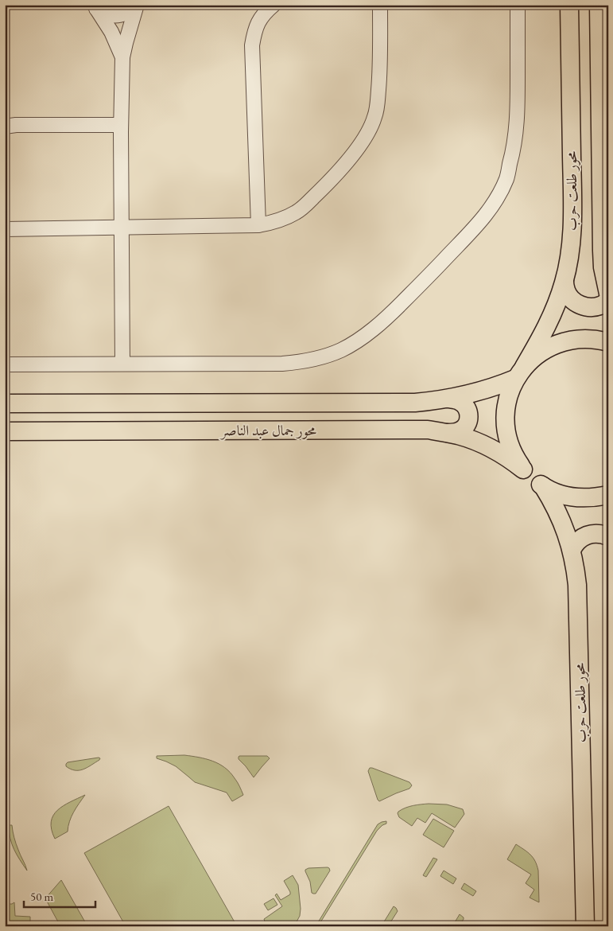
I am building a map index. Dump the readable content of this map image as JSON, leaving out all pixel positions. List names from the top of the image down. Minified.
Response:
{"streets":{"main road":["محور طلعت حرب","محور جمال عبد الناصر"]},"crossings":[["محور طلعت حرب","محور جمال عبد الناصر"]],"scale_bar":"50 m"}
